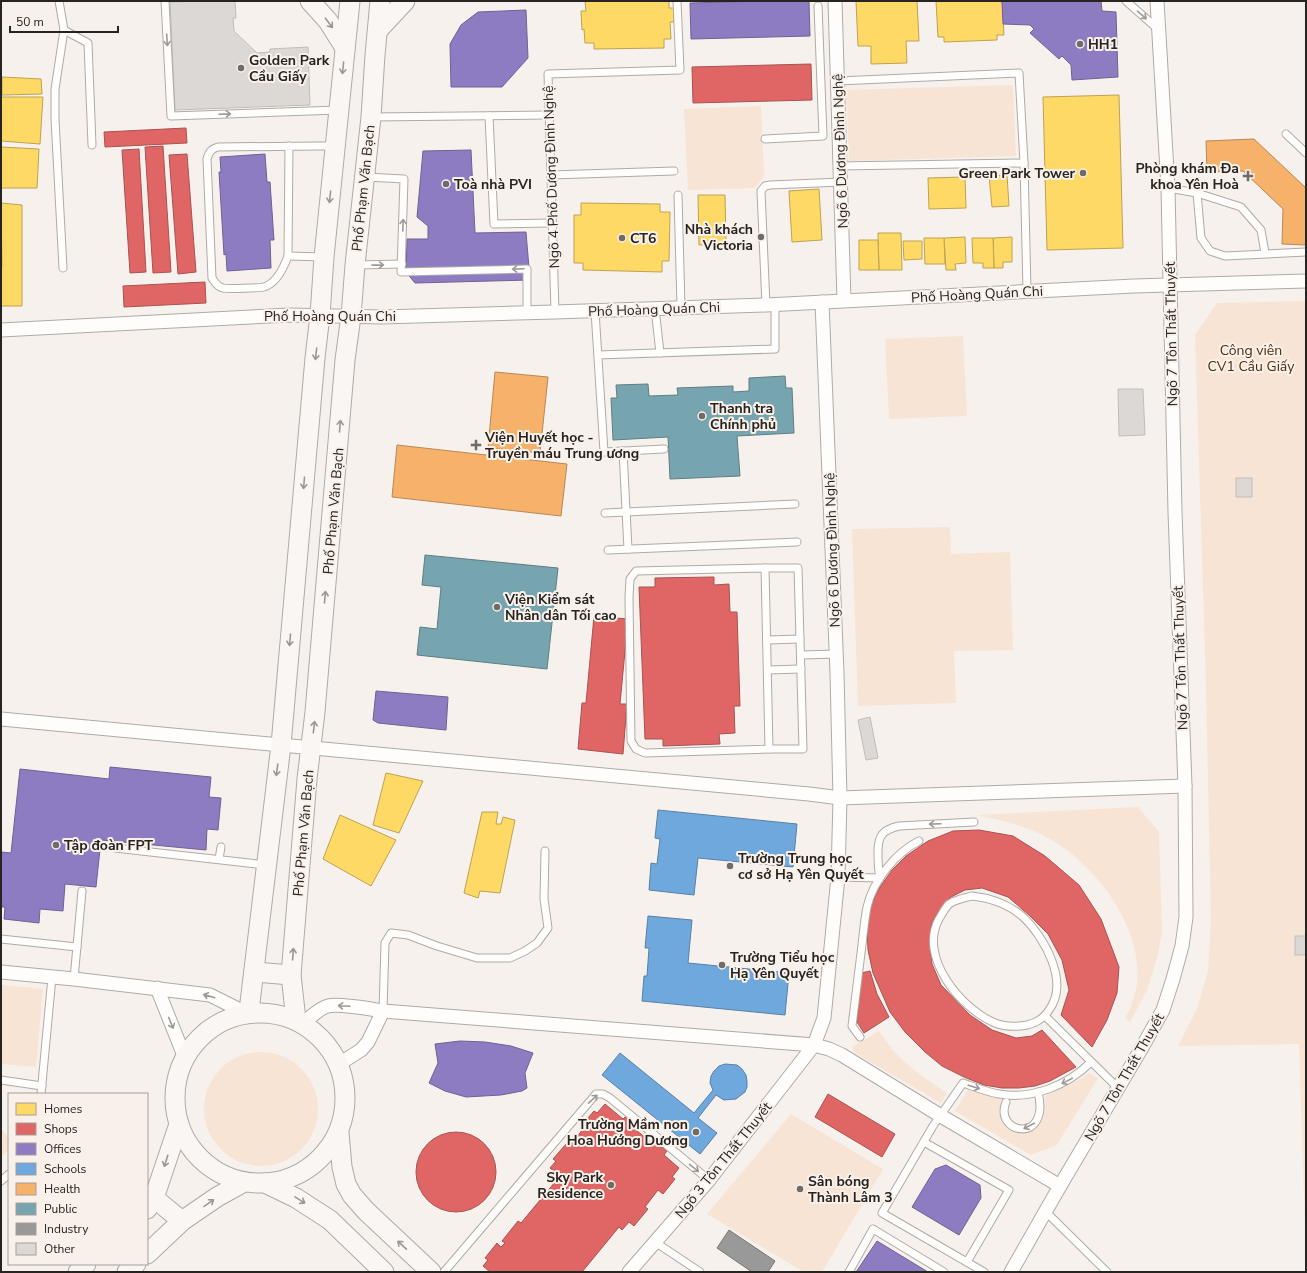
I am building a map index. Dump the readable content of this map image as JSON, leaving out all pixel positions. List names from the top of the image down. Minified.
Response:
{"streets":{"main road":["Phố Phạm Văn Bạch"],"street":["Ngõ 6 Dương Đình Nghệ","Phố Hoàng Quán Chi","Ngõ 7 Tôn Thất Thuyết","Ngõ 3 Tôn Thất Thuyết"],"lane":["Ngõ 4 Phố Dương Đình Nghệ"]},"crossings":[["Ngõ 6 Dương Đình Nghệ","Phố Hoàng Quán Chi"],["Ngõ 6 Dương Đình Nghệ","Ngõ 3 Tôn Thất Thuyết"],["Ngõ 4 Phố Dương Đình Nghệ","Phố Hoàng Quán Chi"],["Phố Phạm Văn Bạch","Phố Hoàng Quán Chi"],["Phố Hoàng Quán Chi","Ngõ 7 Tôn Thất Thuyết"]],"parks":["Công viên CV1 Cầu Giấy"],"places":{"other":["HH1","Golden Park Cầu Giấy","Green Park Tower","Toà nhà PVI","Nhà khách Victoria","CT6","Thanh tra Chính phủ","Viện Kiểm sát Nhân dân Tối cao","Tập đoàn FPT","Trường Trung học cơ sở Hạ Yên Quyết","Trường Tiểu học Hạ Yên Quyết","Trường Mầm non Hoa Hướng Dương","Sky Park Residence","Sân bóng Thành Lâm 3"],"health":["Phòng khám Đa khoa Yên Hoà","Viện Huyết học - Truyền máu Trung ương"]},"legend":["Homes","Shops","Offices","Schools","Health","Public","Industry","Other"],"scale_bar":"50 m"}
